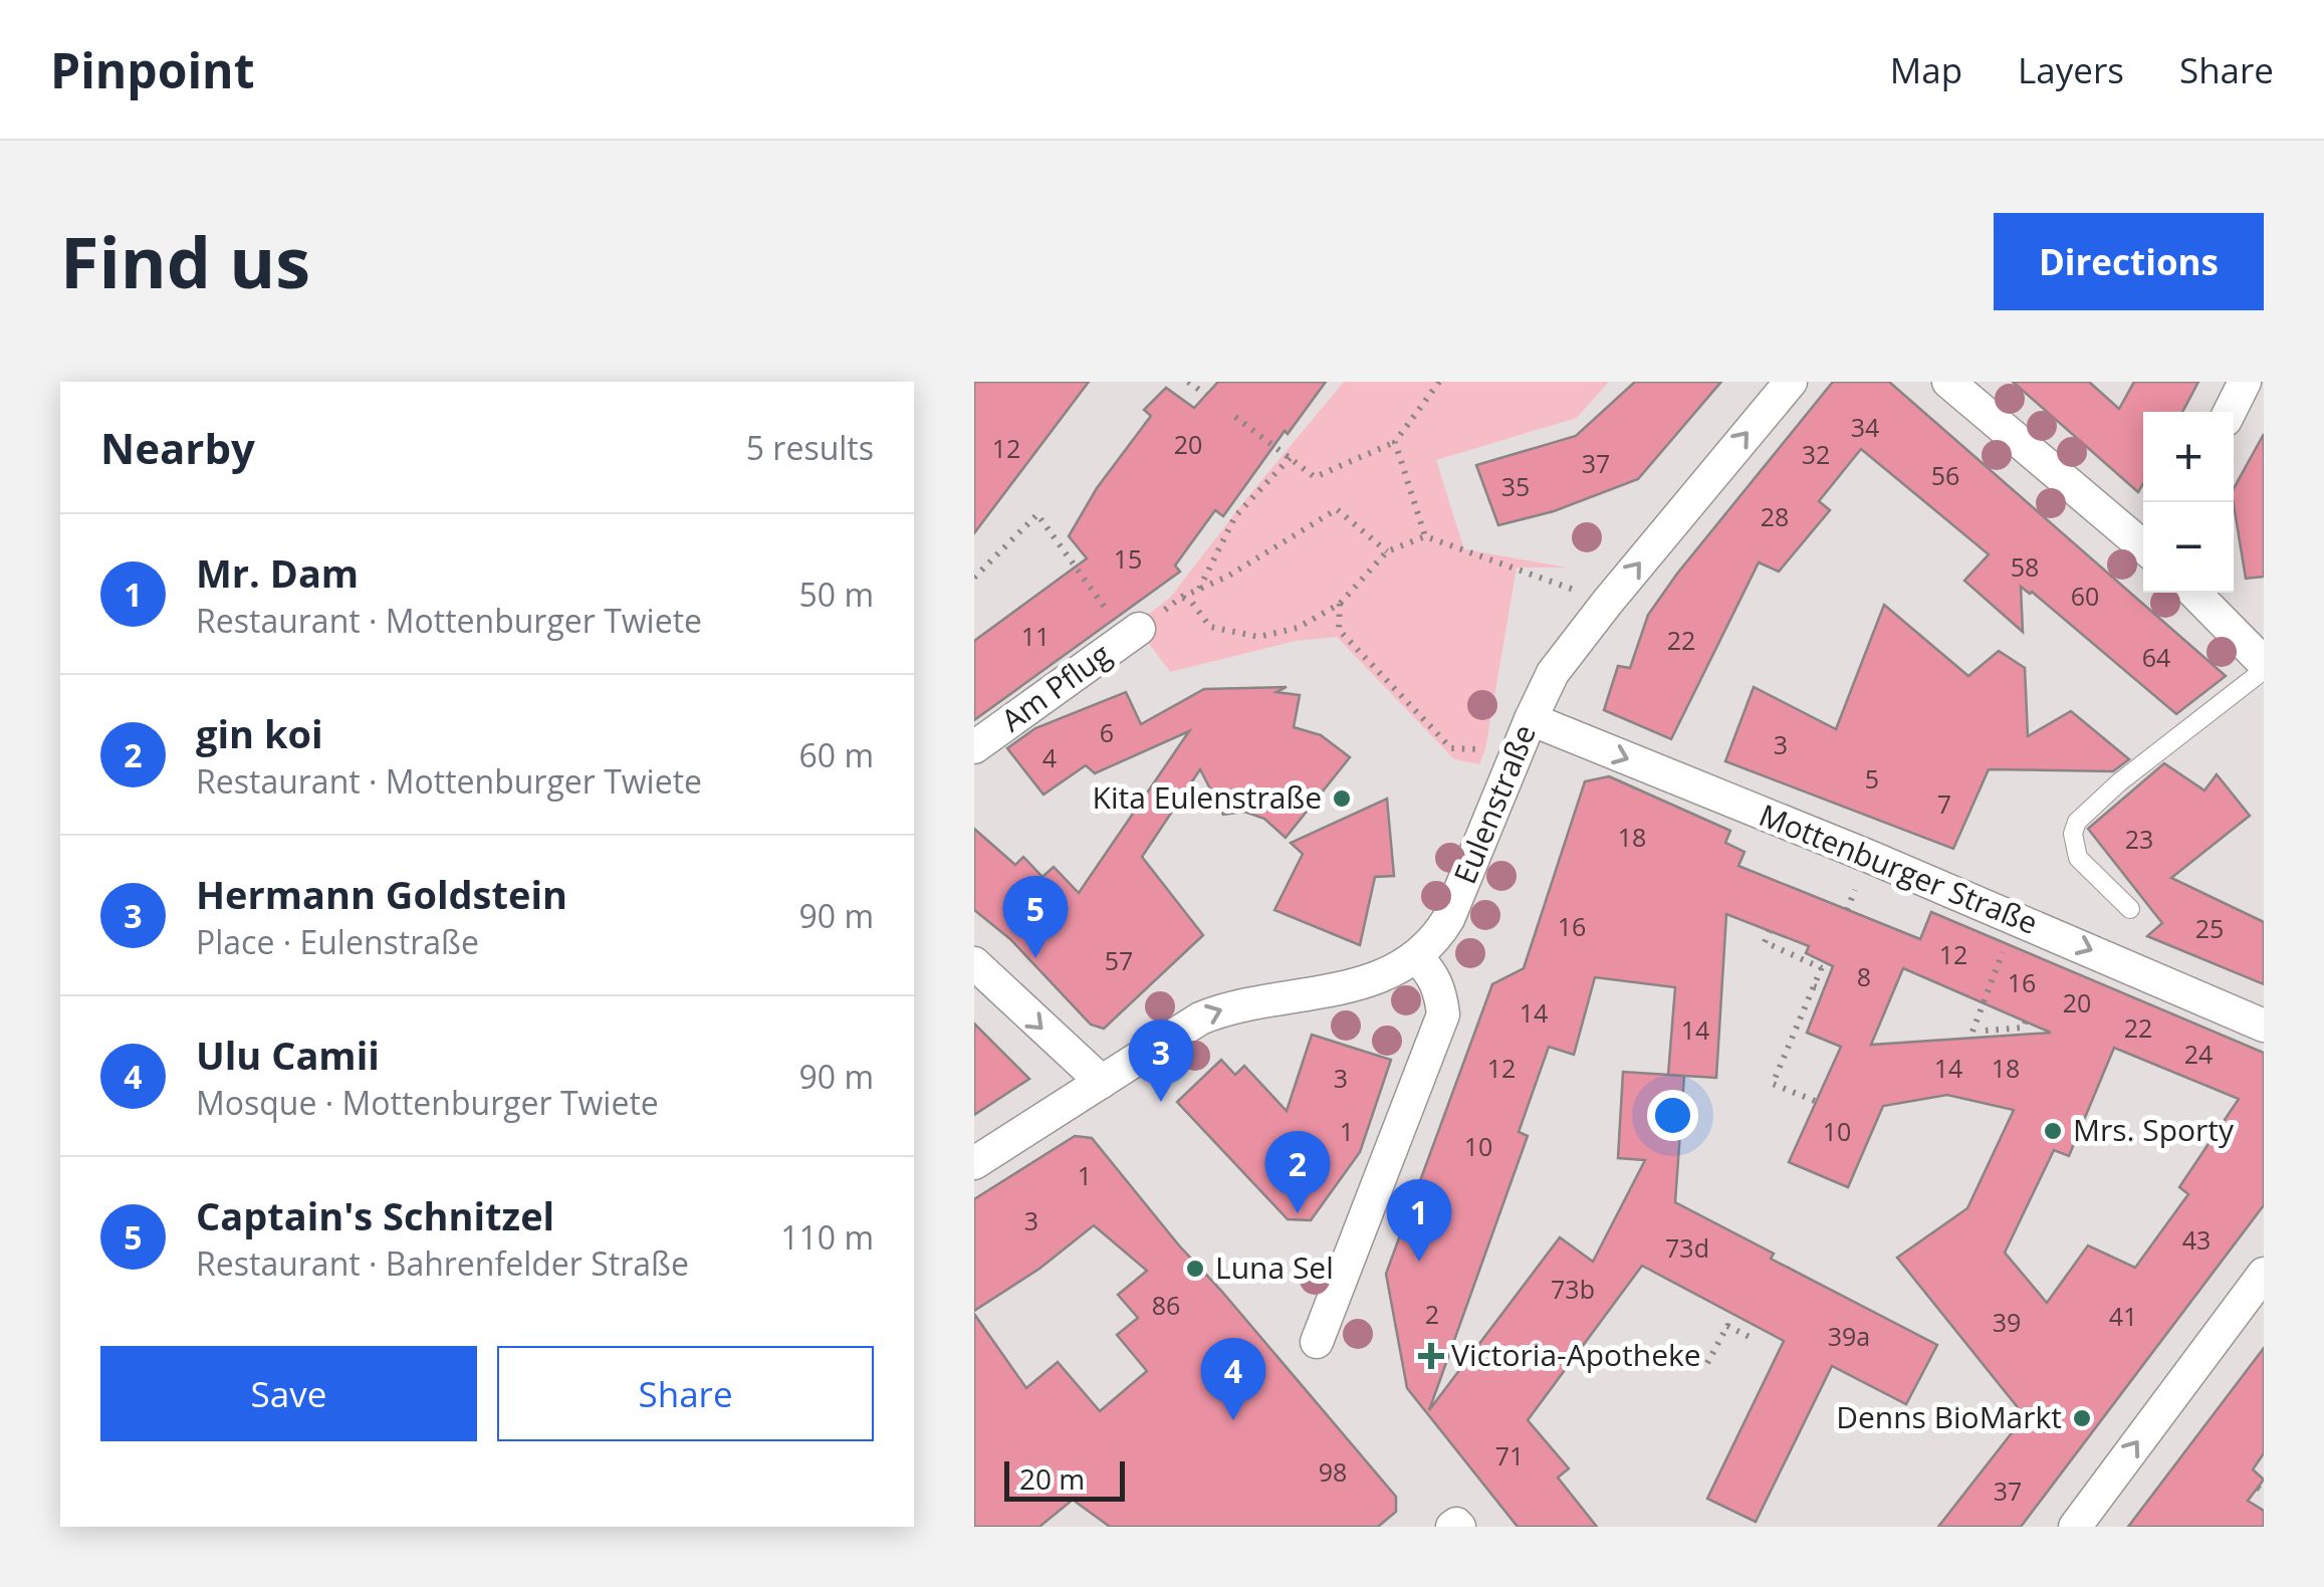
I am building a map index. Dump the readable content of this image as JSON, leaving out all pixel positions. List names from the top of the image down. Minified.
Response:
{"streets":{"street":["Am Pflug","Eulenstraße","Mottenburger Straße"]},"crossings":[["Eulenstraße","Mottenburger Straße"]],"one_way":["Eulenstraße","Mottenburger Straße"],"places":{"other":["Kita Eulenstraße","Mrs. Sporty","Luna Sel","Denns BioMarkt"],"health":["Victoria-Apotheke"]},"house_numbers":["34","20","12","32","37","56","35","28","15","58","60","11","22","64","6","3","4","5","7","18","23","16","25","12","57","8","16","20","14","22","14","24","12","14","18","3","1","10","10","1","3","43","73d","73b","86","2","41","39","39a","71","98","37"],"scale_bar":"20 m","page":{"header":"Pinpoint","nav":["Map","Layers","Share"],"title":"Find us","buttons":["Directions",["Save","Share"]],"heading":["Nearby","5 results"],"map_buttons":["+","−"],"list":[{"mark":"1","name":"Mr. Dam","note":"Restaurant · Mottenburger Twiete","value":"50 m"},{"mark":"2","name":"gin koi","note":"Restaurant · Mottenburger Twiete","value":"60 m"},{"mark":"3","name":"Hermann Goldstein","note":"Place · Eulenstraße","value":"90 m"},{"mark":"4","name":"Ulu Camii","note":"Mosque · Mottenburger Twiete","value":"90 m"},{"mark":"5","name":"Captain's Schnitzel","note":"Restaurant · Bahrenfelder Straße","value":"110 m"}],"pins":["5","3","2","1","4"],"scale":"20 m"}}
